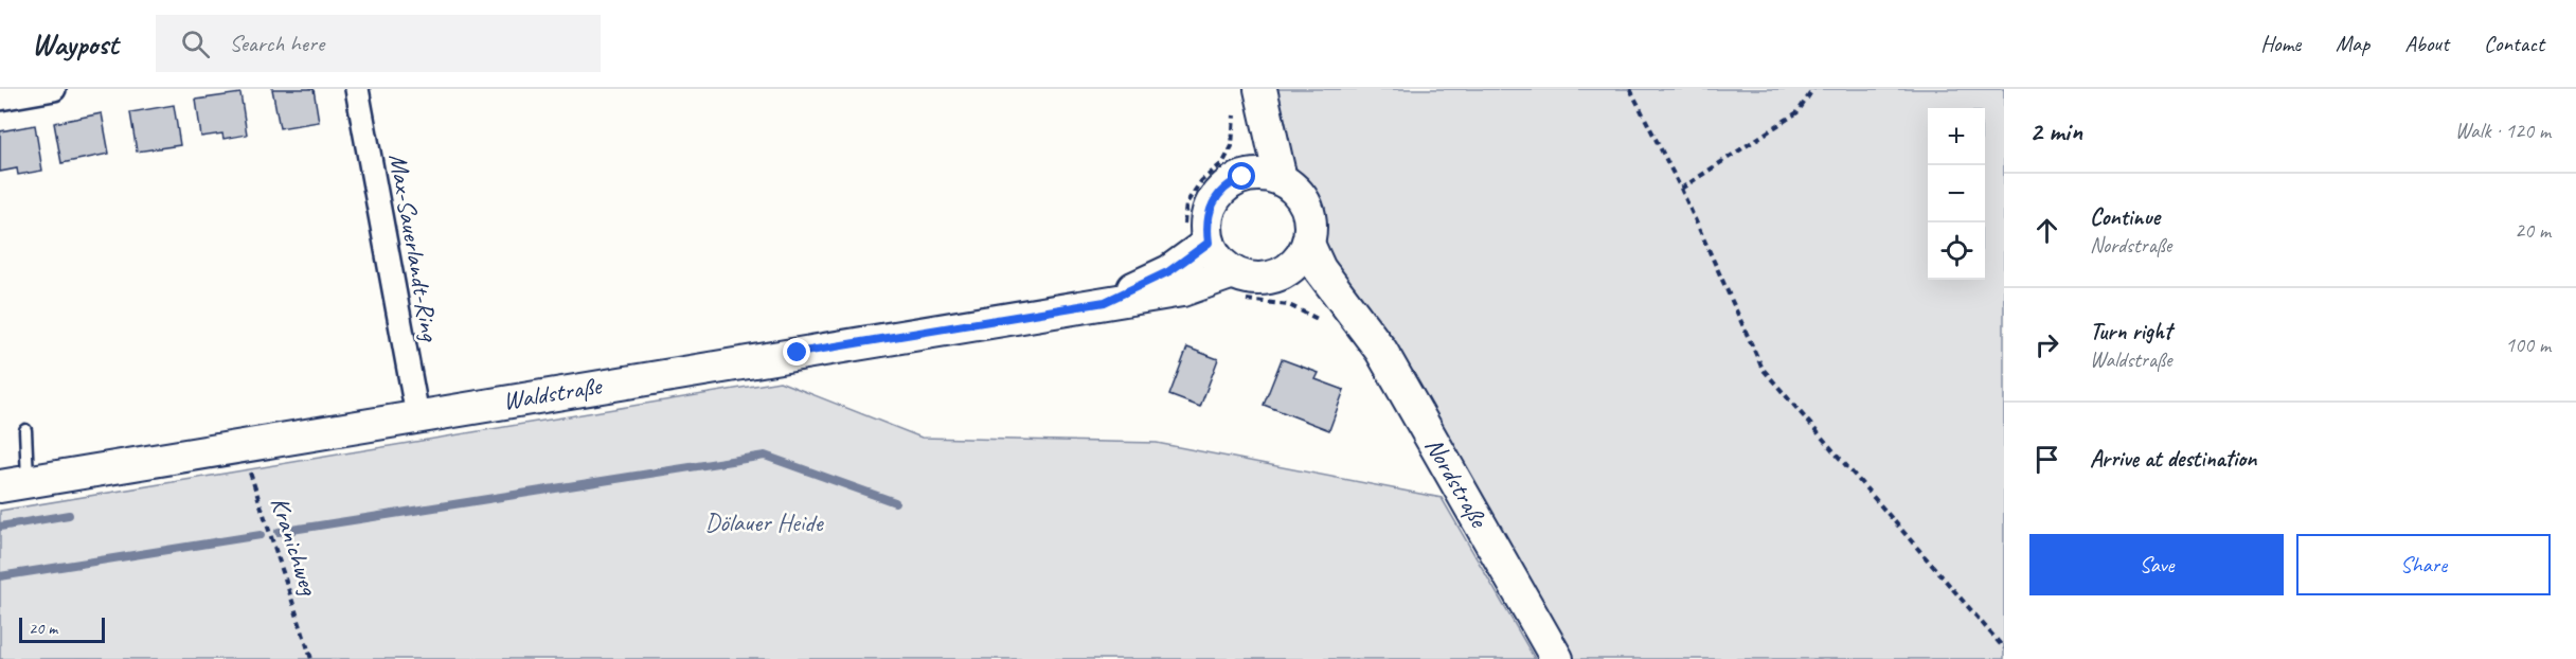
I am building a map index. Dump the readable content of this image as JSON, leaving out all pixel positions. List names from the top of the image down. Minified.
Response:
{"streets":{"main road":["Waldstraße","Nordstraße"],"street":["Max-Sauerlandt-Ring"],"path":["Kranichweg"]},"crossings":[["Max-Sauerlandt-Ring","Waldstraße"],["Waldstraße","Nordstraße"],["Waldstraße","Kranichweg"]],"parks":["Dölauer Heide"],"scale_bar":"20 m","page":{"header":"Waypost","search":"Search here","nav":["Home","Map","About","Contact"],"heading":["2 min","Walk · 120 m"],"map_buttons":["+","−"],"list":[["Continue","Nordstraße","20 m"],["Turn right","Waldstraße","100 m"],"Arrive at destination"],"buttons":["Save","Share"],"scale":"20 m"}}
